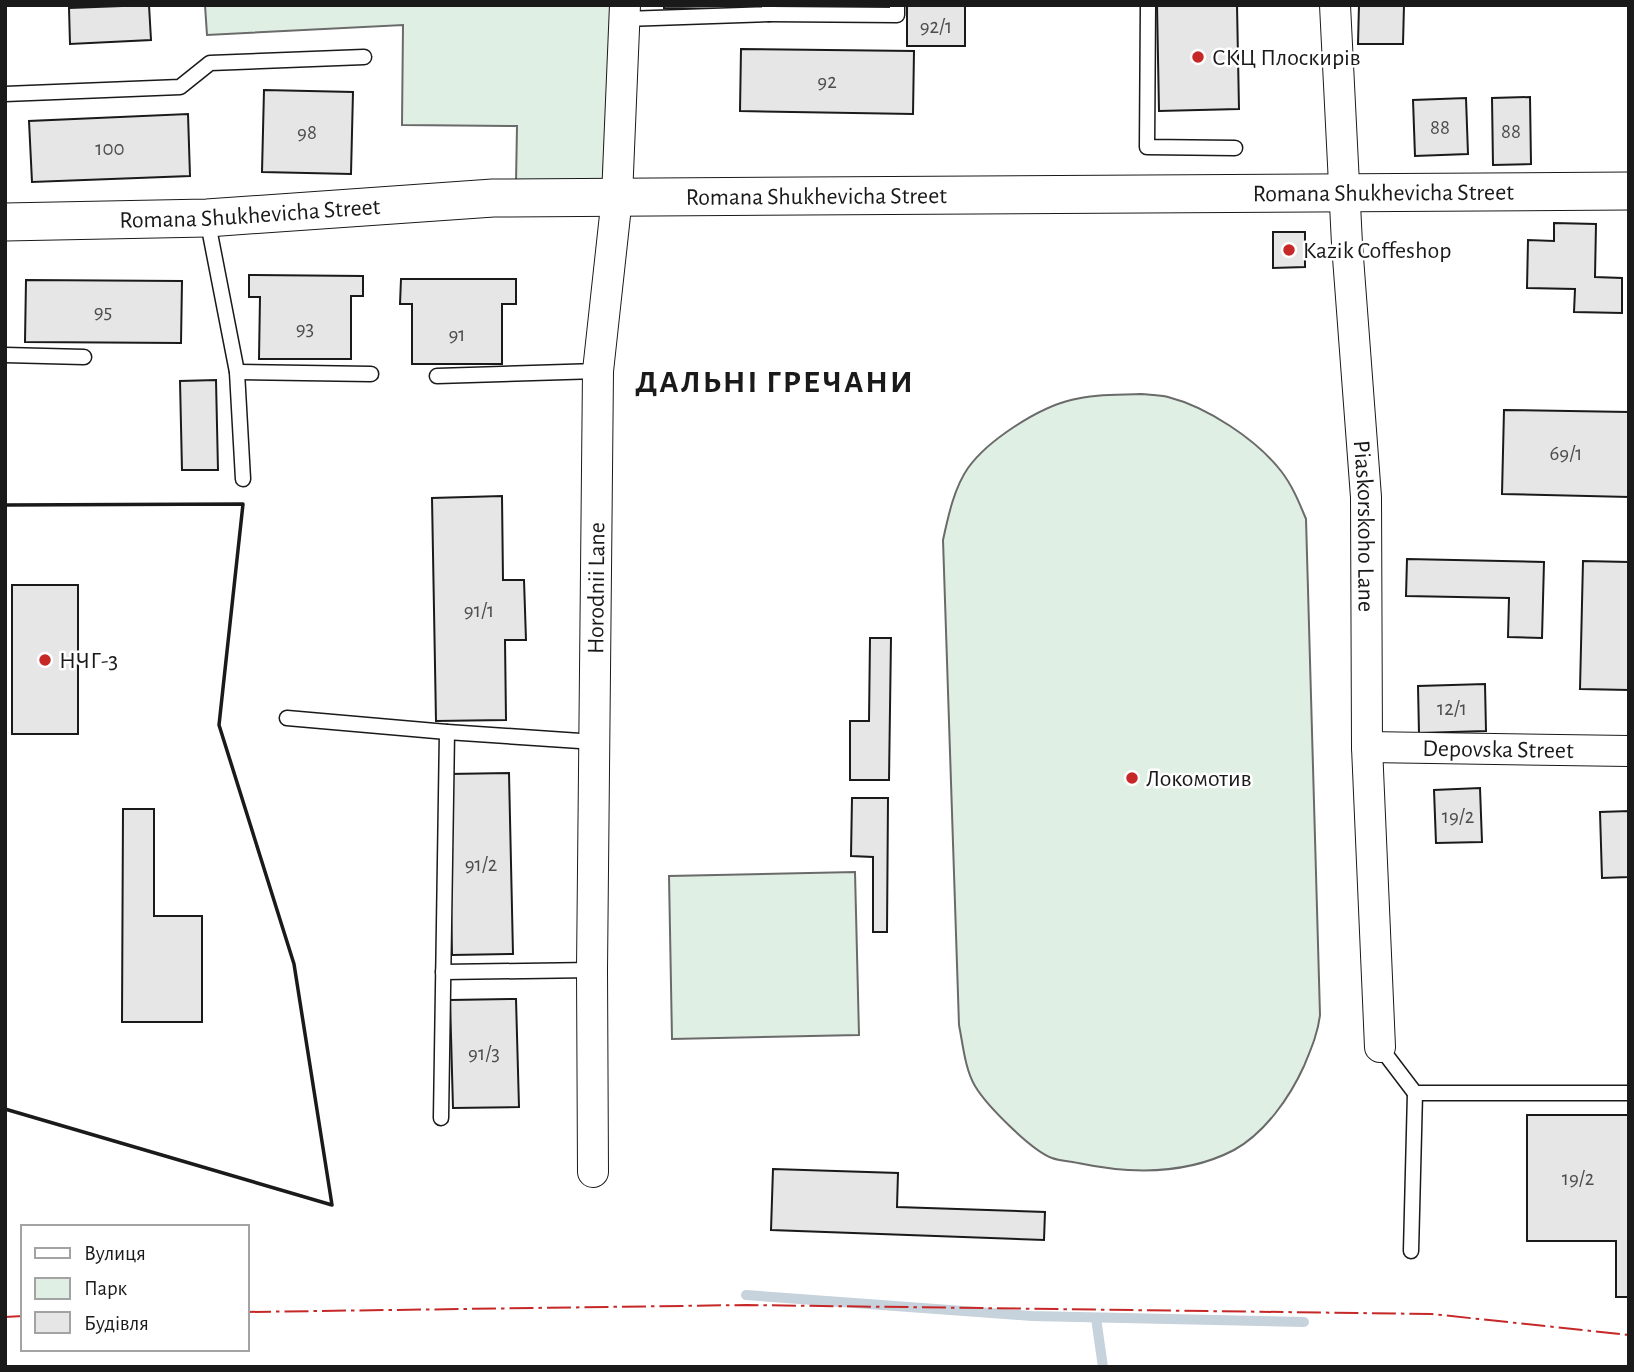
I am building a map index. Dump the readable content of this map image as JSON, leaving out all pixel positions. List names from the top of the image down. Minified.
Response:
{"streets":{"street":["Romana Shukhevicha Street","Piaskorskoho Lane","Horodnii Lane","Depovska Street"]},"crossings":[["Romana Shukhevicha Street","Piaskorskoho Lane"],["Romana Shukhevicha Street","Horodnii Lane"],["Piaskorskoho Lane","Depovska Street"]],"districts":["ДАЛЬНІ ГРЕЧАНИ"],"places":["СКЦ Плоскирів","Kazik Coffeshop","НЧГ-3","Локомотив"],"house_numbers":["92/1","92","88","88","98","100","95","93","91","69/1","91/1","12/1","19/2","91/2","91/3","19/2"],"legend":["Вулиця","Парк","Будівля"]}
